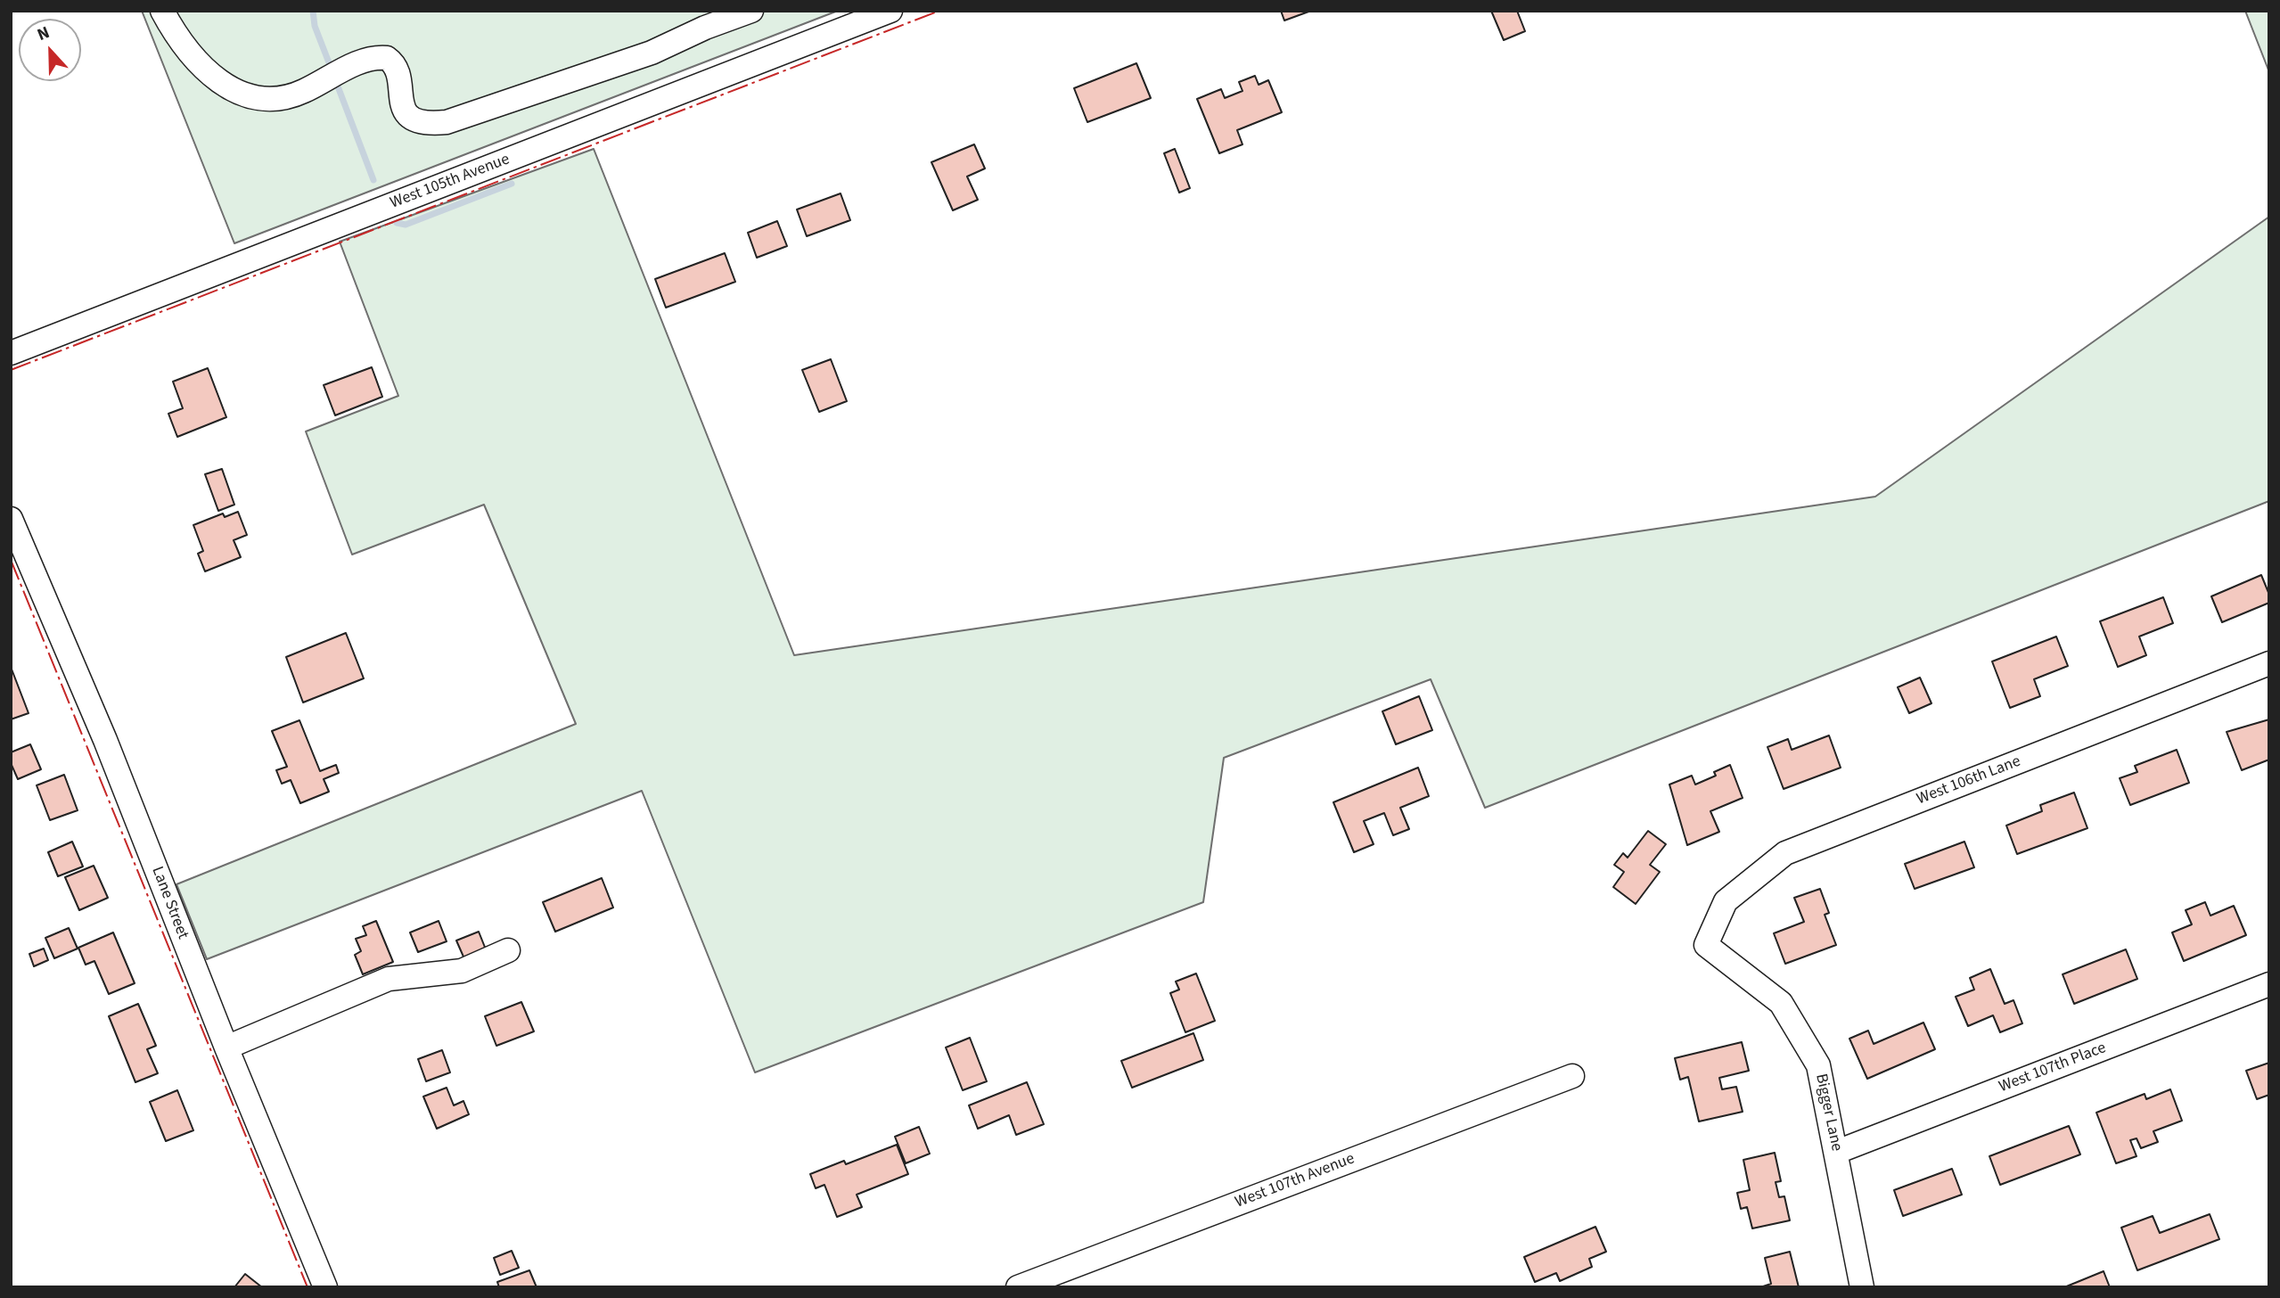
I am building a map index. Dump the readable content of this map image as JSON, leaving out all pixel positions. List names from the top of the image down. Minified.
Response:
{"streets":{"street":["West 105th Avenue","West 106th Lane","Lane Street","West 107th Place","Bigger Lane","West 107th Avenue"]},"crossings":[["West 106th Lane","Bigger Lane"],["West 107th Place","Bigger Lane"]],"north":"top"}
